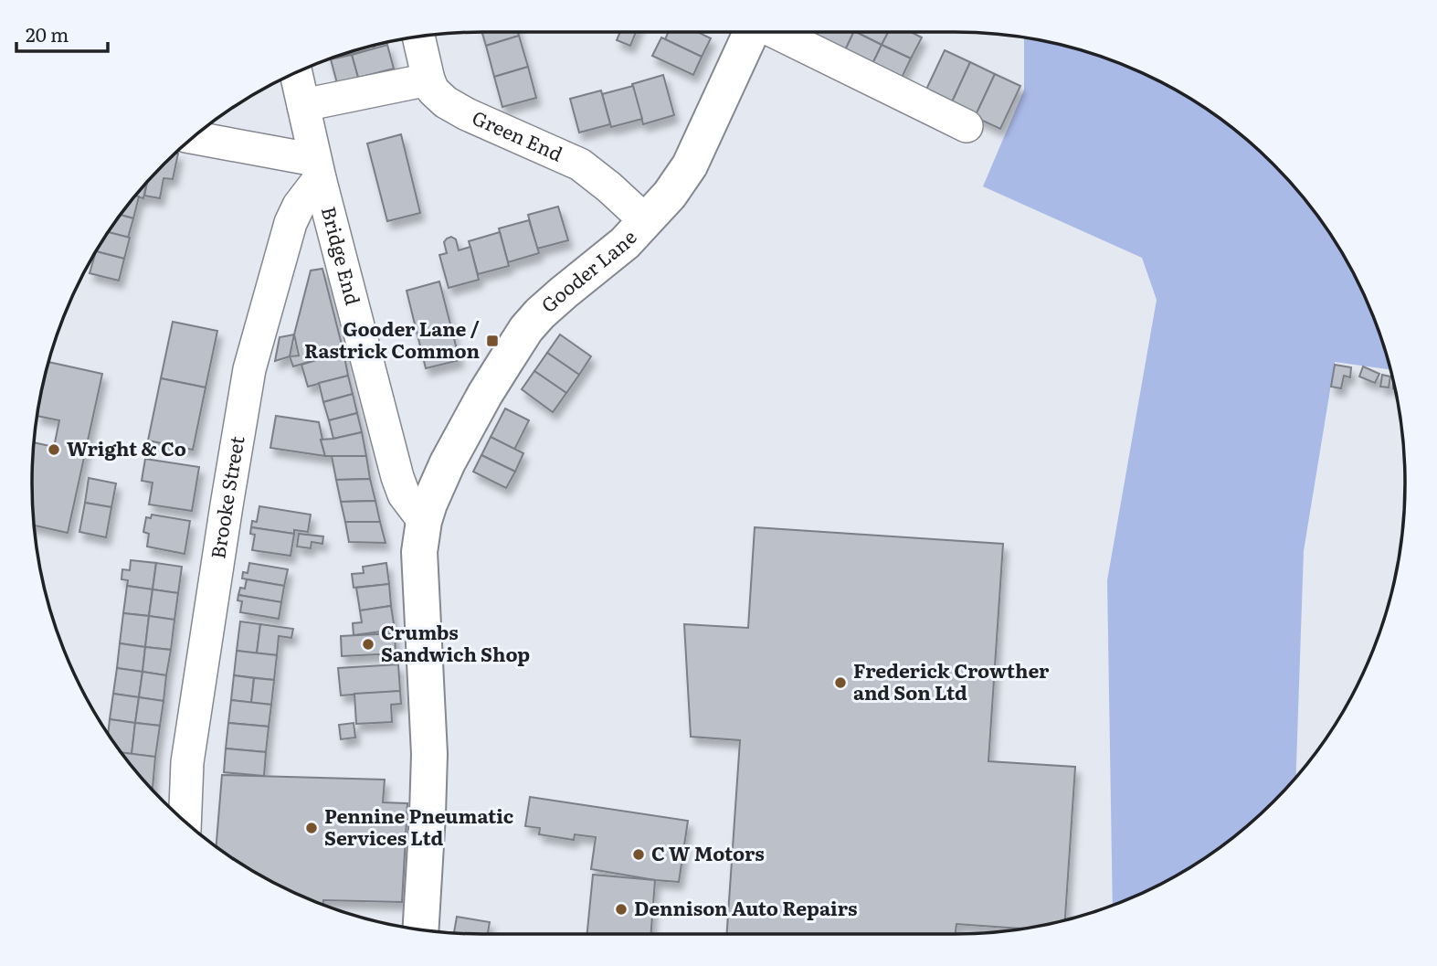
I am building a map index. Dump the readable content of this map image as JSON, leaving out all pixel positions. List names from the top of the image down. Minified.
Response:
{"streets":{"street":["Green End","Bridge End","Gooder Lane","Brooke Street"]},"crossings":[["Green End","Gooder Lane"],["Bridge End","Gooder Lane"],["Bridge End","Brooke Street"]],"places":{"transit":["Gooder Lane / Rastrick Common"],"other":["Wright & Co","Crumbs Sandwich Shop","Frederick Crowther and Son Ltd","Pennine Pneumatic Services Ltd","C W Motors","Dennison Auto Repairs"]},"scale_bar":"20 m"}
